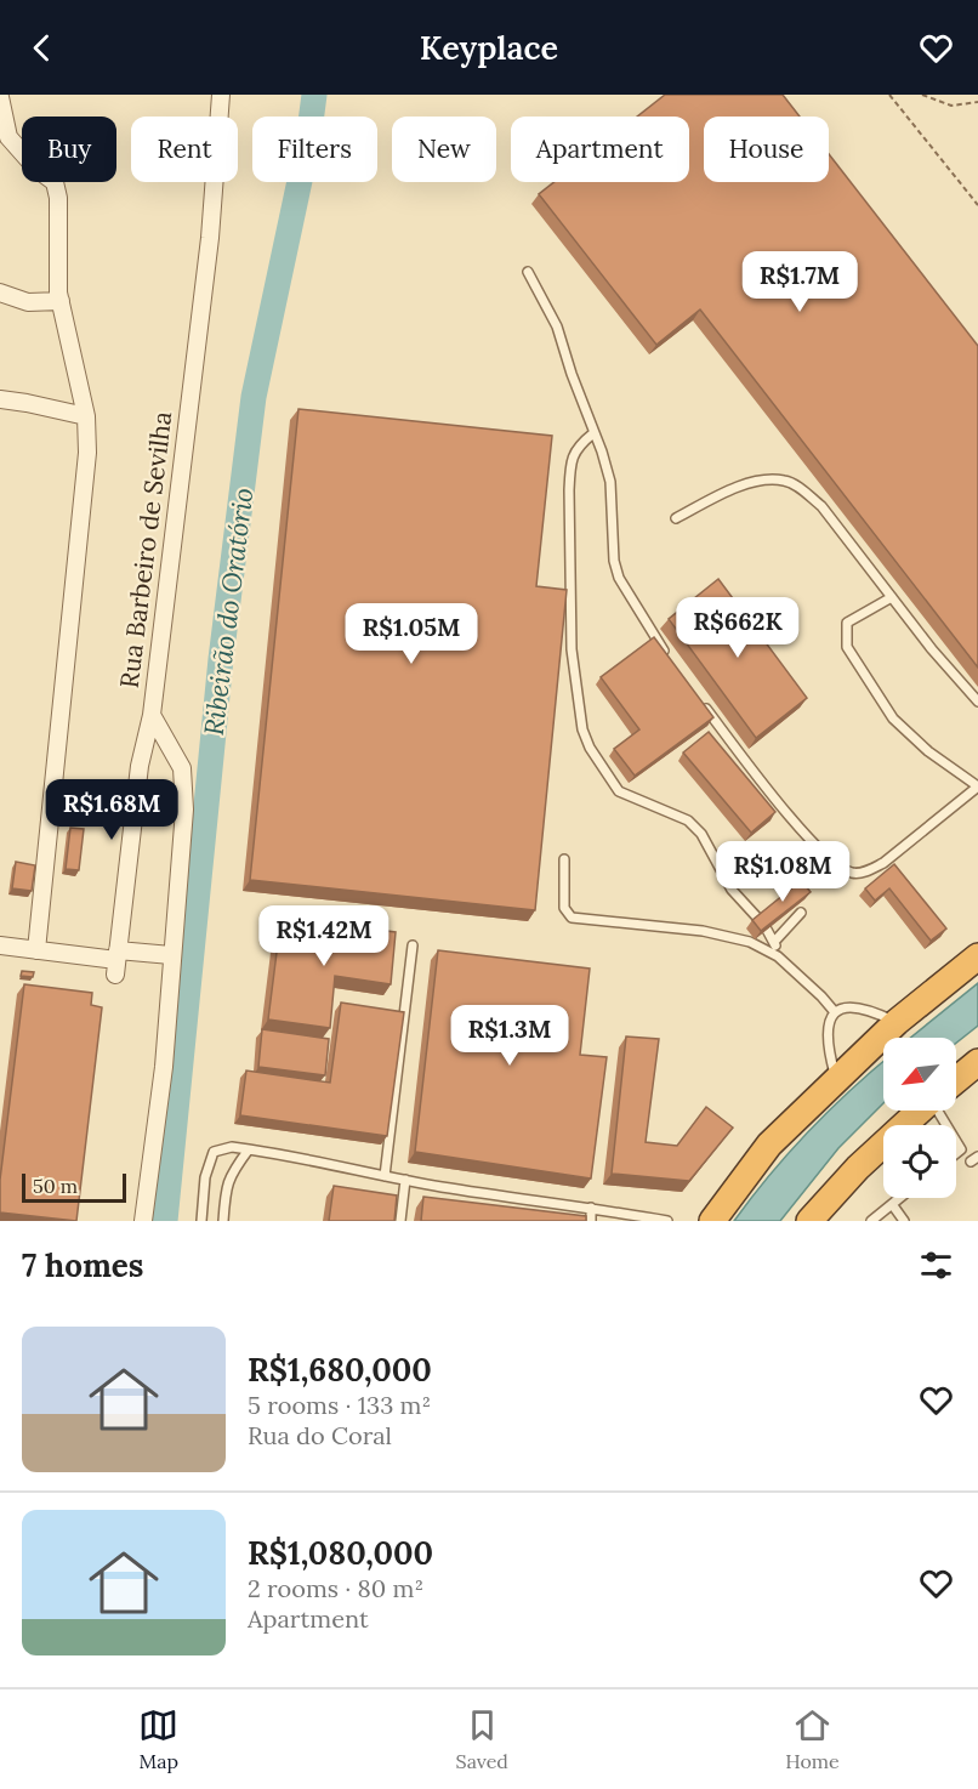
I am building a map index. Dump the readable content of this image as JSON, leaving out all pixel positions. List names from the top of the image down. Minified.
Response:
{"streets":{"street":["Rua Barbeiro de Sevilha"]},"water":["Ribeirão do Oratório"],"scale_bar":"50 m","north":"bottom left","page":{"header":"Keyplace","chip":["Buy","Rent","Filters","New","Apartment","House"],"price":["R$1.7M","R$662K","R$1.05M","R$1.68M","R$1.08M","R$1.42M","R$1.3M"],"scale":"50 m","heading":"7 homes","list":[{"name":"R$1,680,000","note":"5 rooms · 133 m² · Rua do Coral"},{"name":"R$1,080,000","note":"2 rooms · 80 m² · Apartment"}],"tabs":["Map","Saved","Home"]}}
